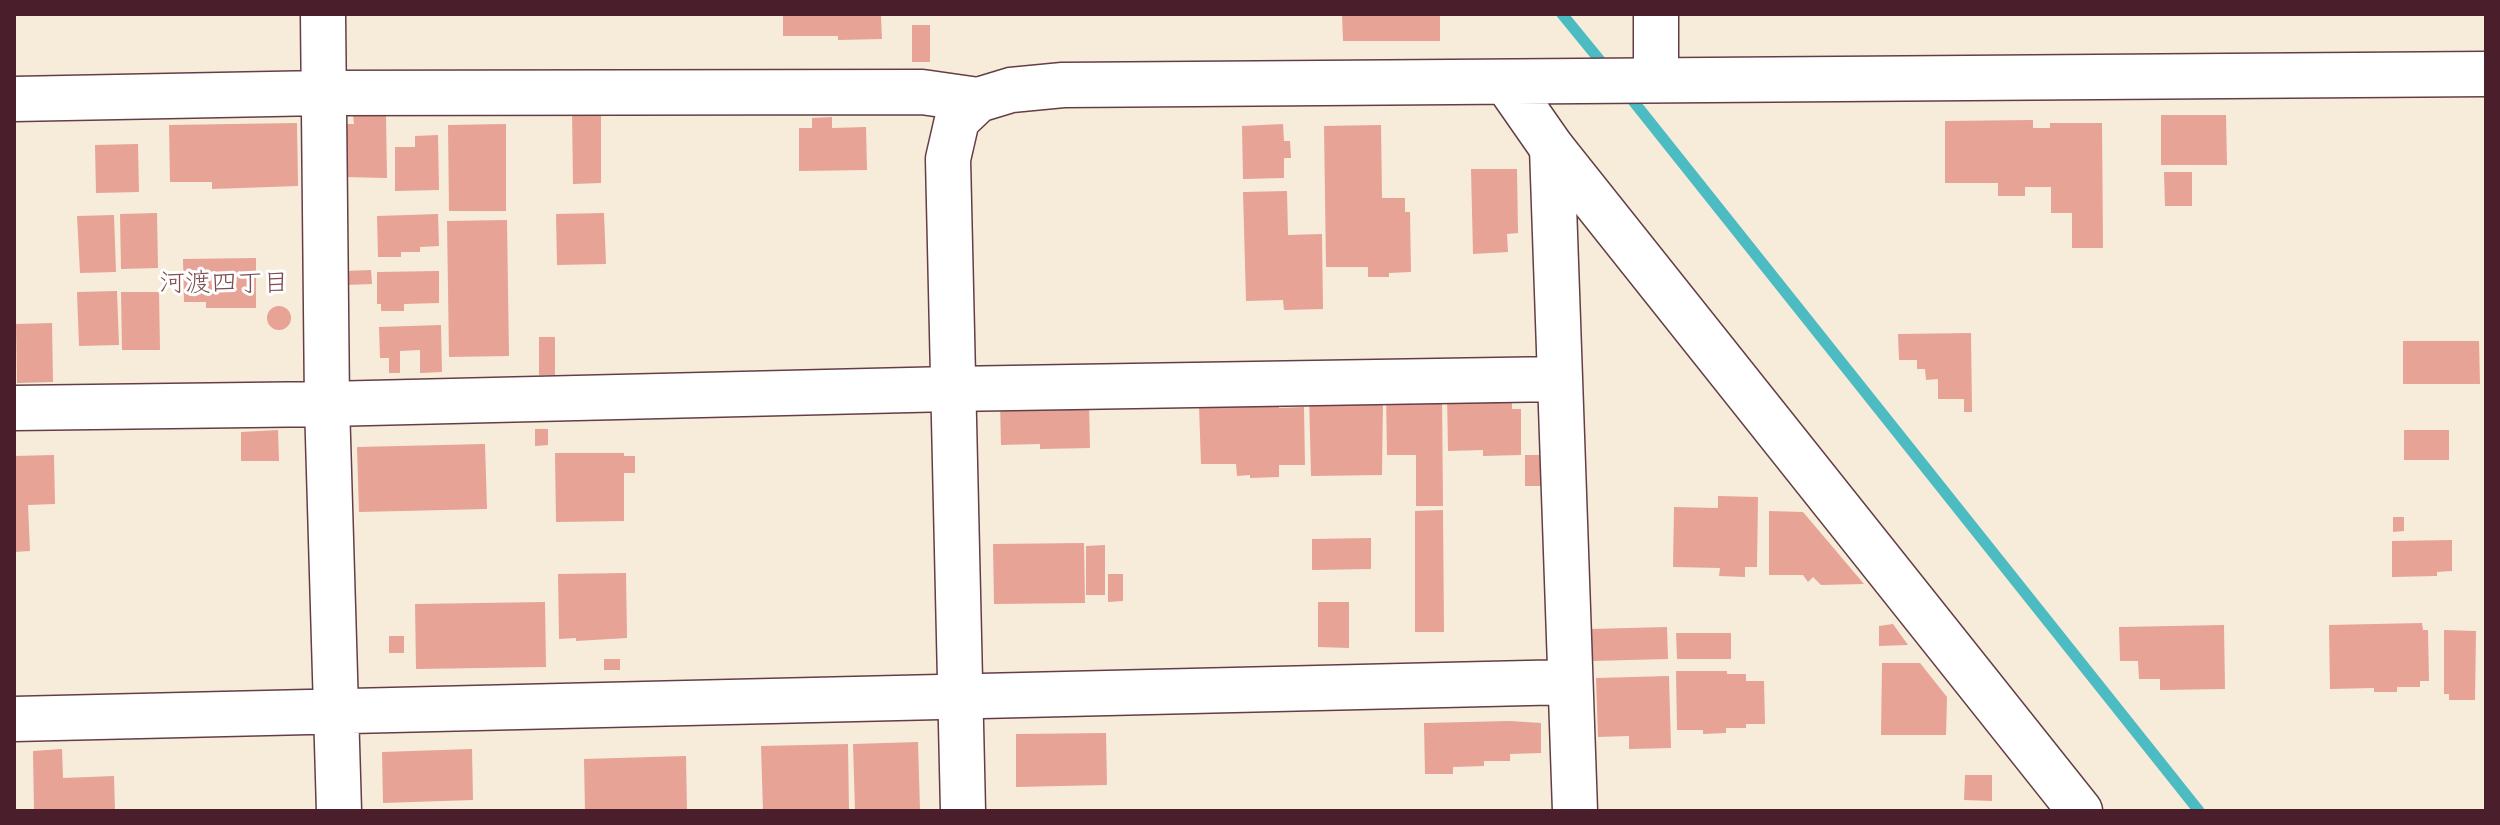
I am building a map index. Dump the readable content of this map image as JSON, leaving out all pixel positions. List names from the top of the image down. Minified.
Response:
{"districts":["河渡四丁目"]}
